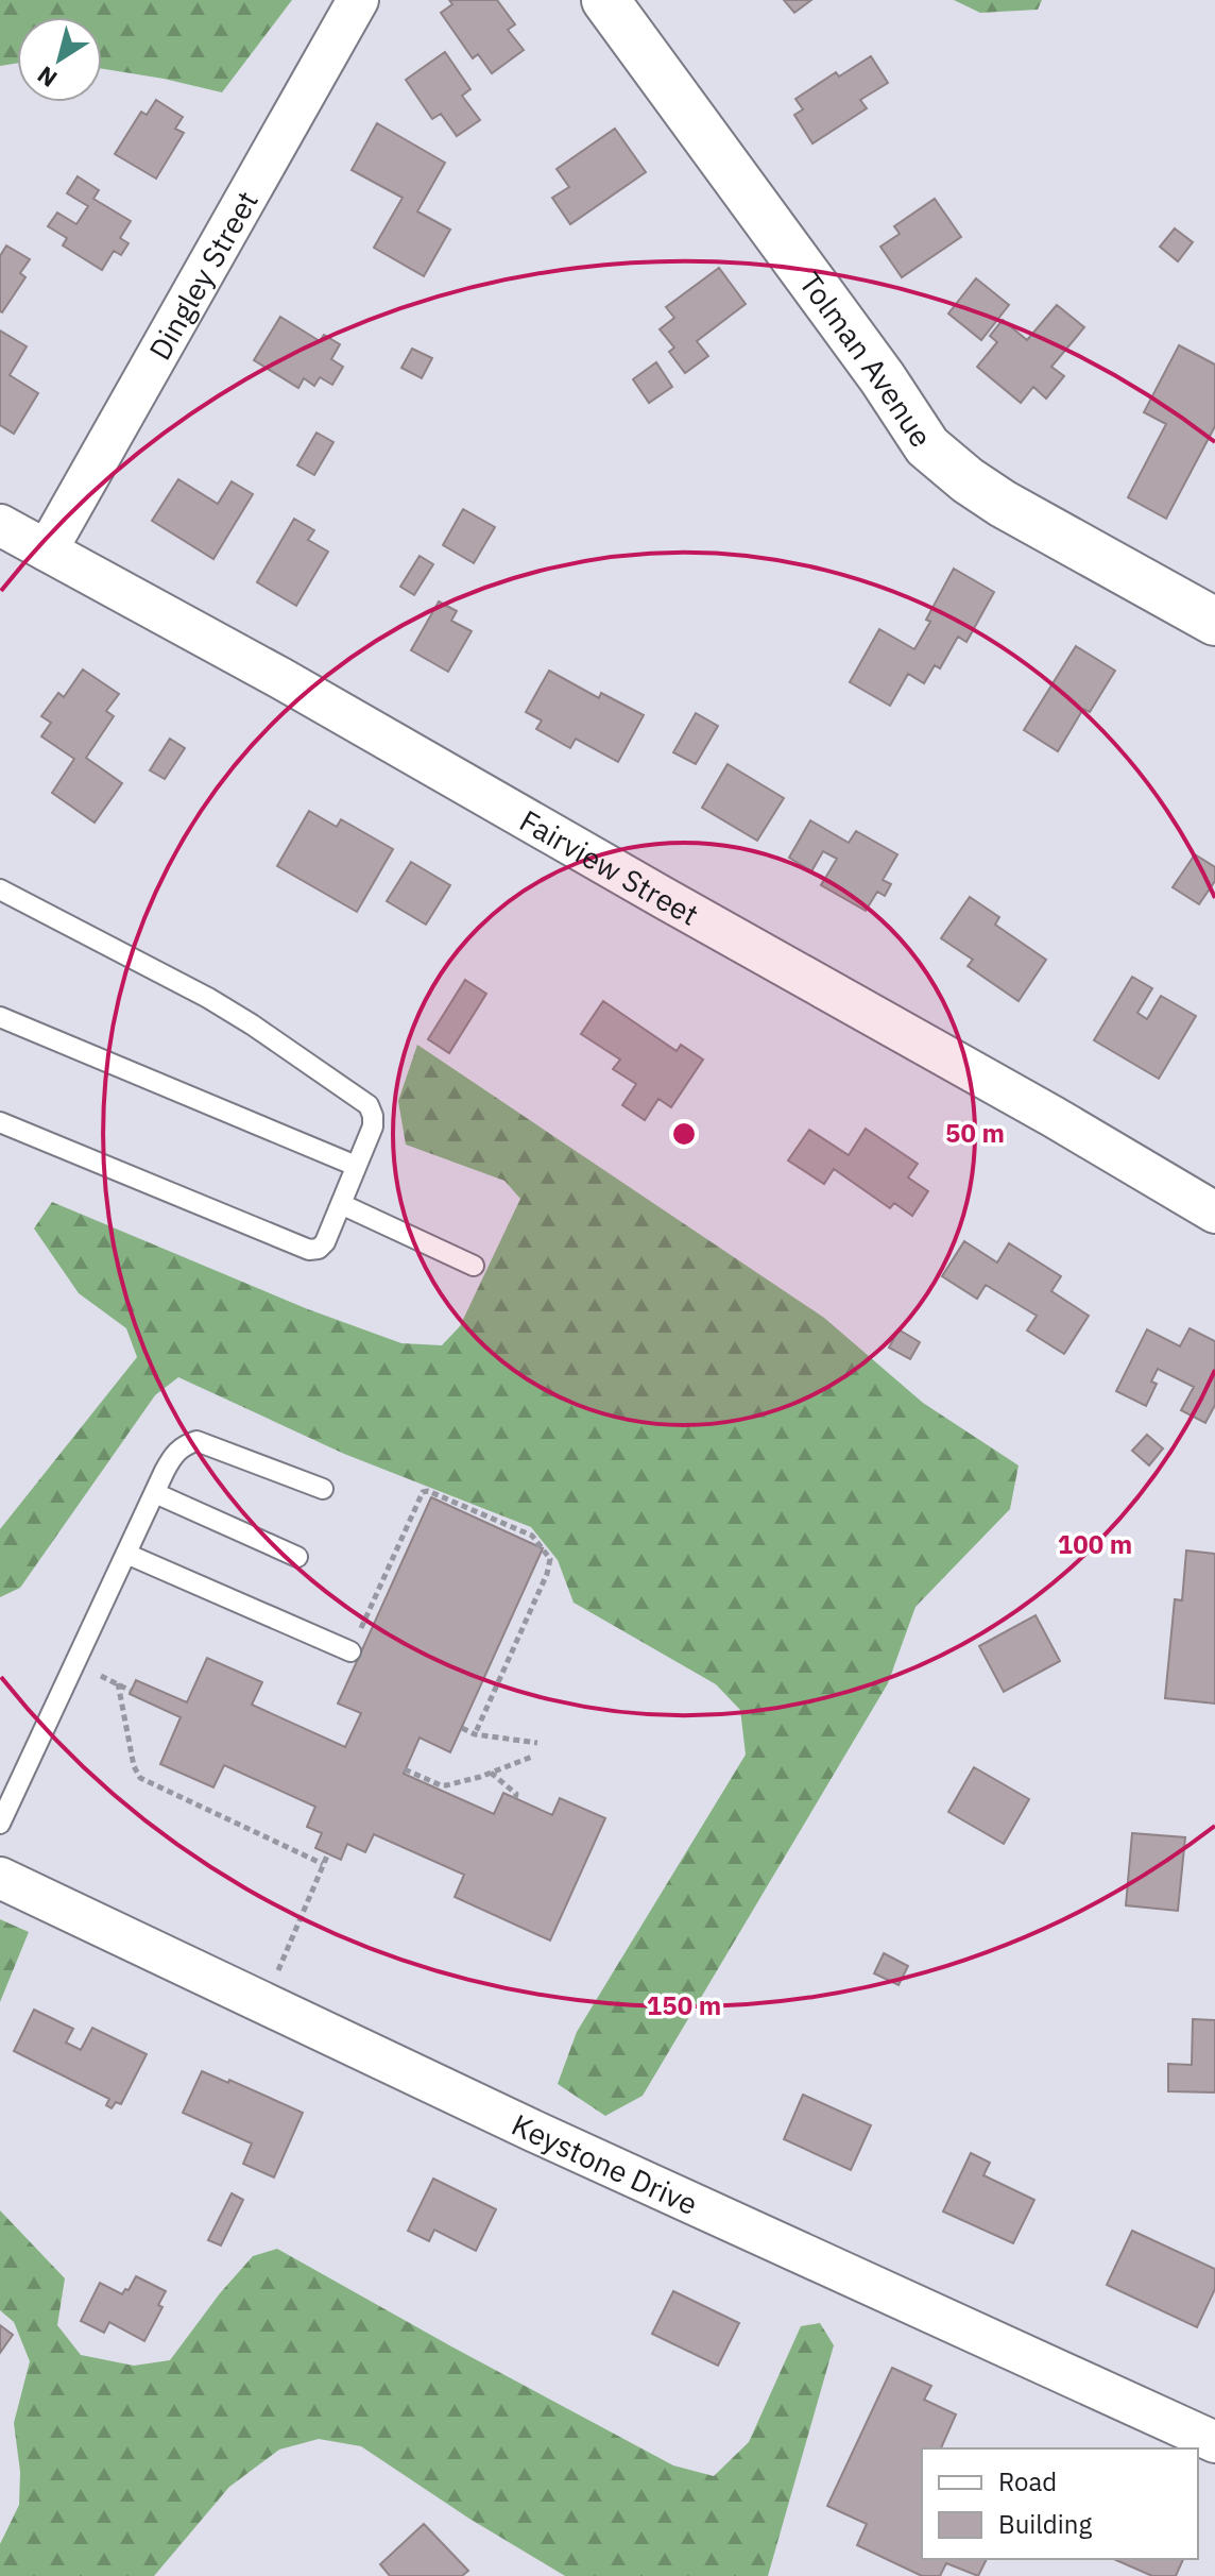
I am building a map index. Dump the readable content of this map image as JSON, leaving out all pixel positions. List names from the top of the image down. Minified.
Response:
{"streets":{"street":["Dingley Street","Tolman Avenue","Fairview Street","Keystone Drive"]},"crossings":[["Dingley Street","Fairview Street"]],"legend":["Road","Building"],"north":"bottom left","rings":["50 m","100 m","150 m"]}
